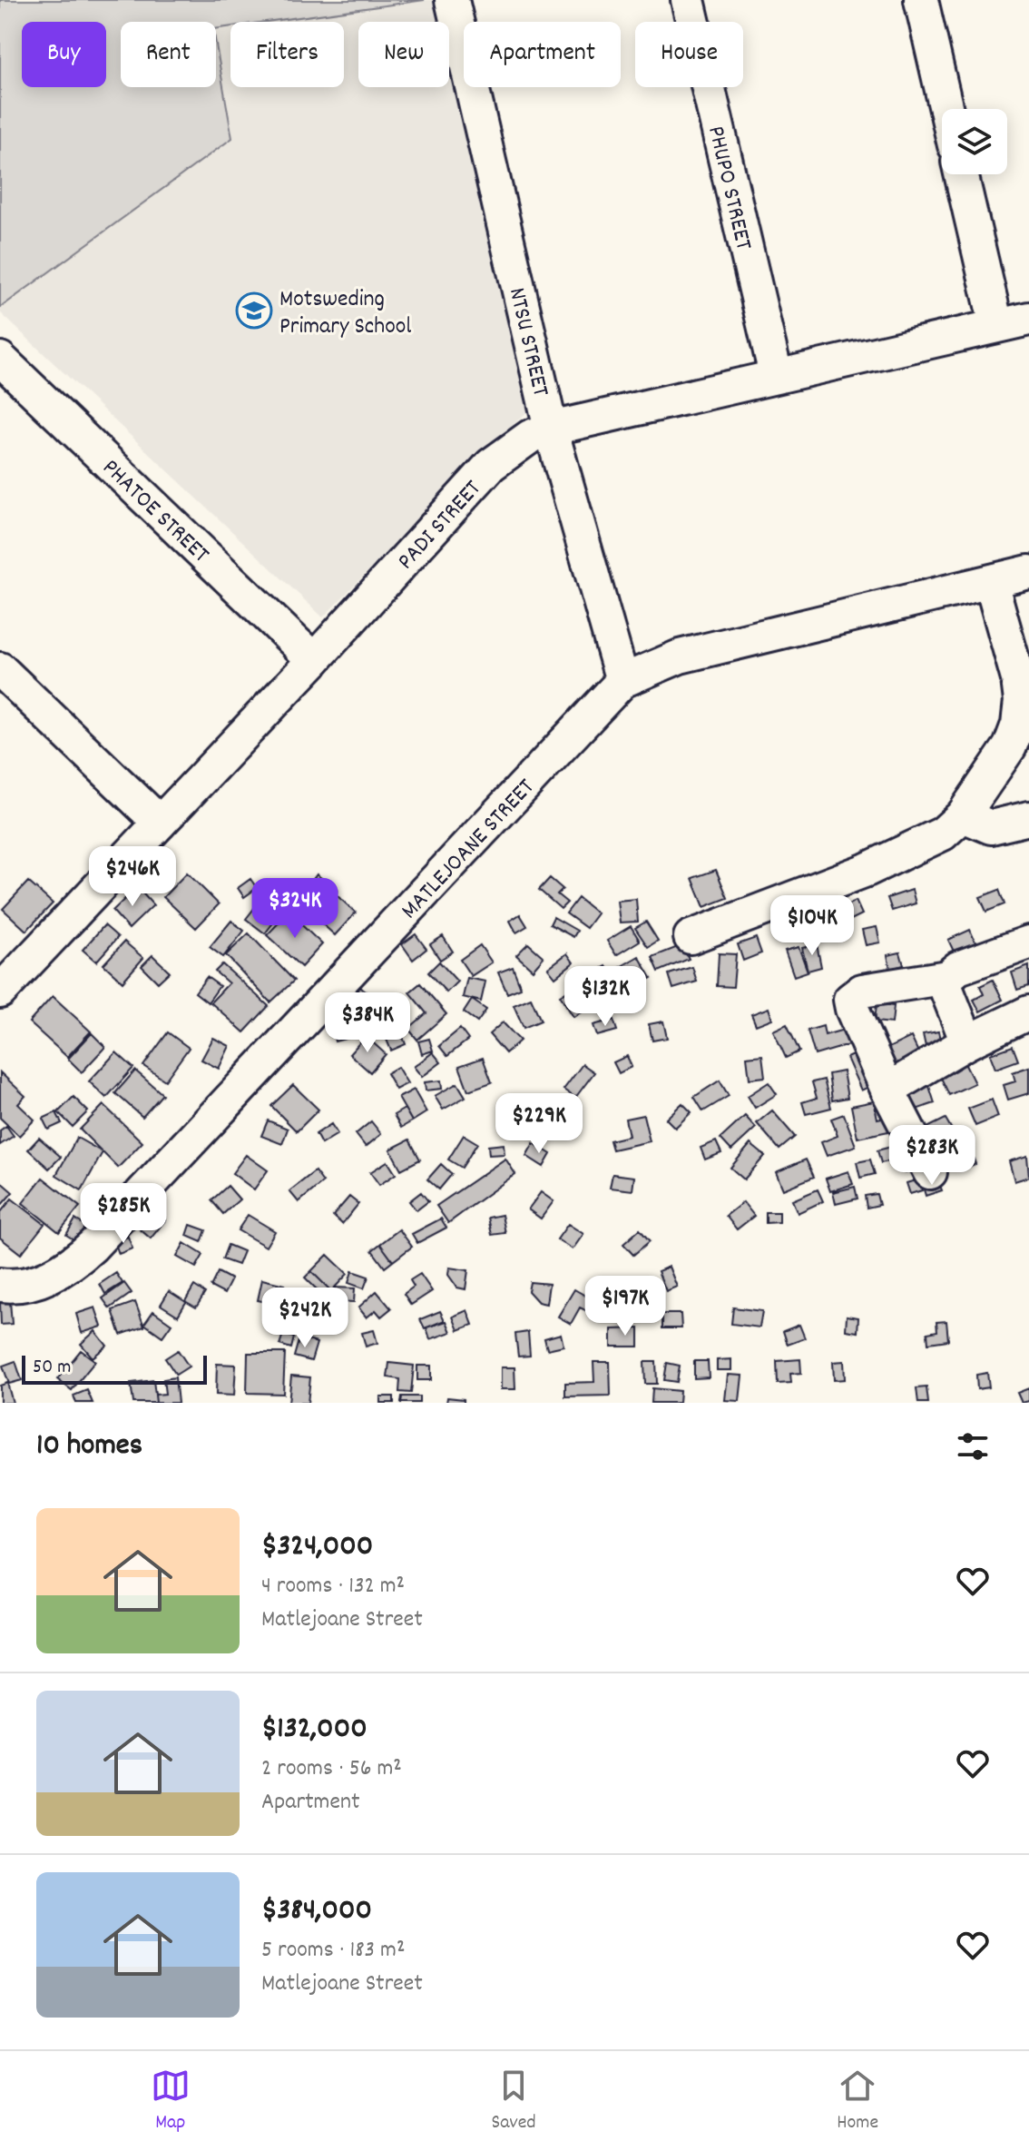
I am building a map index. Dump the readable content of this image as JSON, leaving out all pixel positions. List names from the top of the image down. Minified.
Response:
{"streets":{"street":["PHUPO STREET","NTSU STREET","PHATOE STREET","PADI STREET","MATLEJOANE STREET"]},"crossings":[["PHUPO STREET","PADI STREET"],["NTSU STREET","PADI STREET"],["NTSU STREET","MATLEJOANE STREET"],["PHATOE STREET","PADI STREET"]],"places":{"school or university":["Motsweding Primary School"]},"scale_bar":"50 m","page":{"chip":["Buy","Rent","Filters","New","Apartment","House"],"price":["$246K","$324K","$104K","$132K","$384K","$229K","$283K","$285K","$197K","$242K"],"scale":"50 m","heading":"10 homes","list":[{"name":"$324,000","note":"4 rooms · 132 m² · Matlejoane Street"},{"name":"$132,000","note":"2 rooms · 56 m² · Apartment"},{"name":"$384,000","note":"5 rooms · 183 m² · Matlejoane Street"}],"tabs":["Map","Saved","Home"]}}
